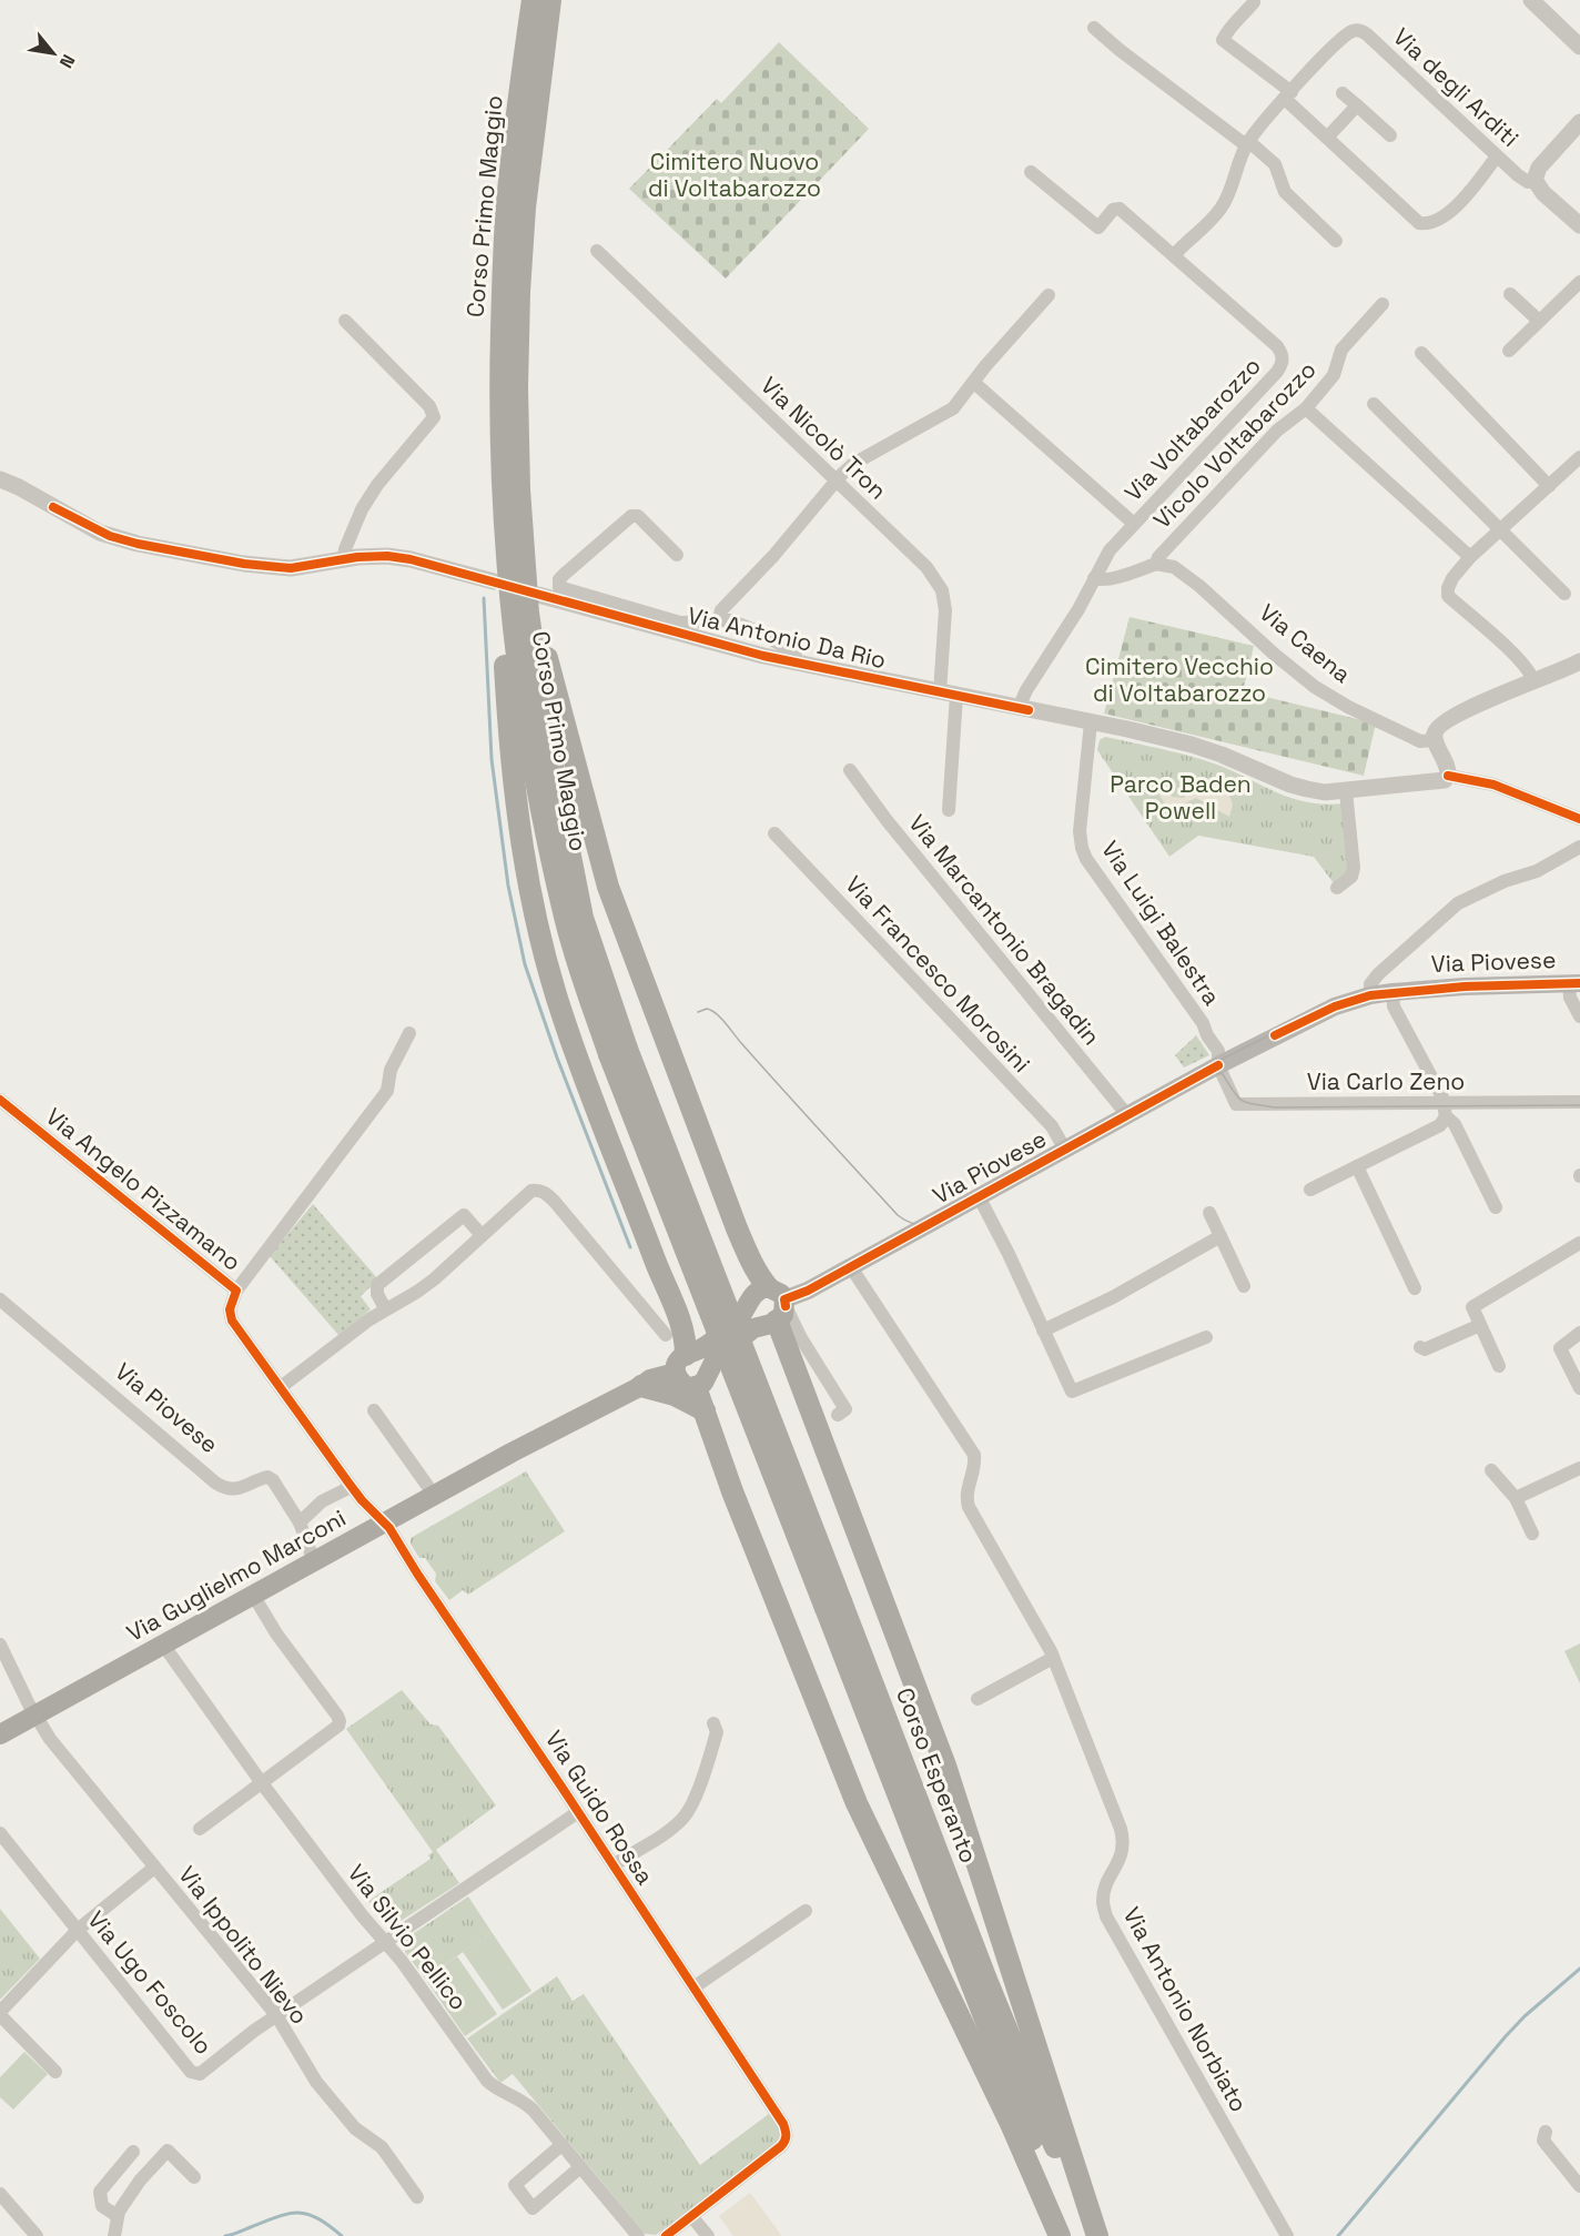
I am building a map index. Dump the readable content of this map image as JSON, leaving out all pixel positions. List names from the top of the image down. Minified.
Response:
{"streets":{"highway":["Corso Primo Maggio","Corso Esperanto"],"main road":["Via Piovese","Via Guglielmo Marconi"],"street":["Via degli Arditi","Via Voltabarozzo","Via Nicolò Tron","Vicolo Voltabarozzo","Via Antonio Da Rio","Via Caena","Via Luigi Balestra","Via Marcantonio Bragadin","Via Francesco Morosini","Via Carlo Zeno","Via Angelo Pizzamano","Via Guido Rossa","Via Silvio Pellico","Via Ippolito Nievo","Via Ugo Foscolo","Via Antonio Norbiato"]},"crossings":[["Via degli Arditi","Via Voltabarozzo"],["Corso Primo Maggio","Corso Esperanto"],["Via Voltabarozzo","Vicolo Voltabarozzo"],["Via Voltabarozzo","Via Antonio Da Rio"],["Via Nicolò Tron","Via Antonio Da Rio"],["Vicolo Voltabarozzo","Via Caena"],["Via Antonio Da Rio","Via Luigi Balestra"],["Via Luigi Balestra","Via Piovese"],["Via Luigi Balestra","Via Carlo Zeno"],["Via Marcantonio Bragadin","Via Piovese"],["Via Piovese","Via Francesco Morosini"],["Via Piovese","Via Carlo Zeno"],["Via Piovese","Via Guglielmo Marconi"],["Via Piovese","Via Antonio Norbiato"],["Via Guglielmo Marconi","Via Guido Rossa"],["Via Guglielmo Marconi","Via Silvio Pellico"],["Via Guglielmo Marconi","Via Ippolito Nievo"],["Via Guido Rossa","Via Silvio Pellico"],["Via Guido Rossa","Via Ugo Foscolo"],["Via Silvio Pellico","Via Ugo Foscolo"],["Via Ippolito Nievo","Via Ugo Foscolo"]],"parks":["Cimitero Nuovo di Voltabarozzo","Cimitero Vecchio di Voltabarozzo","Parco Baden Powell"],"north":"bottom right"}
